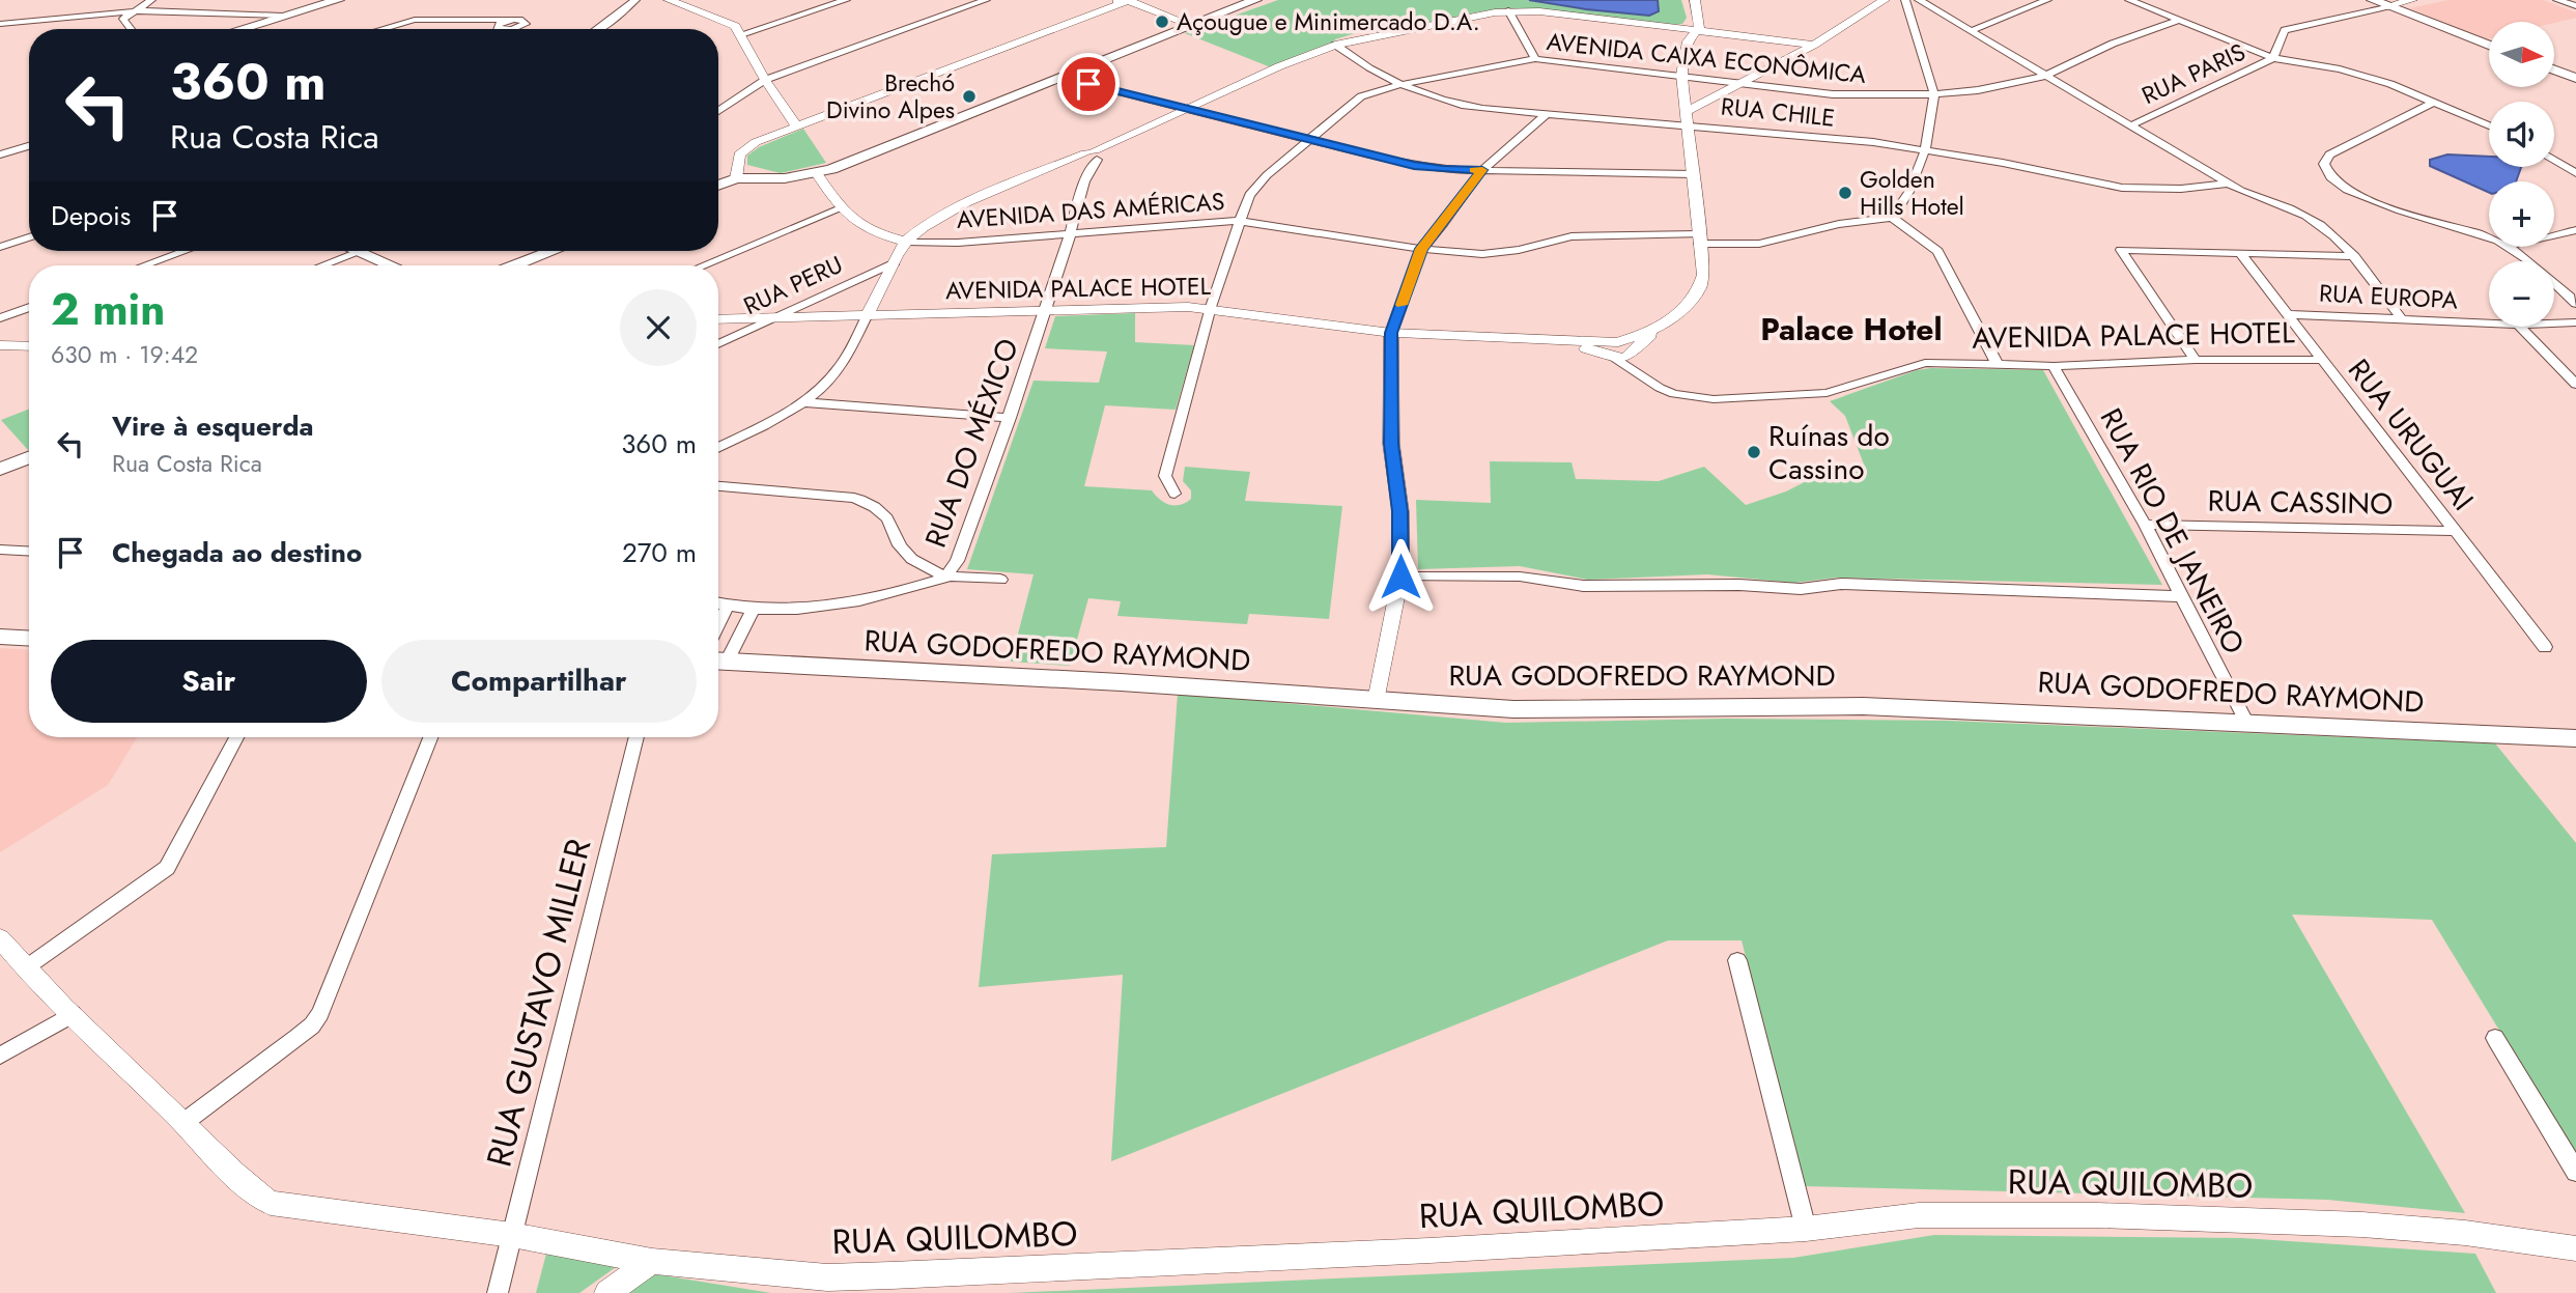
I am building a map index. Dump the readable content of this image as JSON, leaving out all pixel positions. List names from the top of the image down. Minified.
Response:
{"streets":{"main road":["RUA GODOFREDO RAYMOND"],"street":["AVENIDA CAIXA ECONÔMICA","RUA PARIS","RUA CHILE","AVENIDA DAS AMÉRICAS","RUA PERU","AVENIDA PALACE HOTEL","RUA EUROPA","RUA URUGUAI","RUA DO MÉXICO","RUA CASSINO","RUA RIO DE JANEIRO","RUA GUSTAVO MILLER","RUA QUILOMBO"]},"crossings":[["AVENIDA CAIXA ECONÔMICA","RUA CHILE"],["AVENIDA CAIXA ECONÔMICA","AVENIDA DAS AMÉRICAS"],["AVENIDA CAIXA ECONÔMICA","AVENIDA PALACE HOTEL"],["AVENIDA DAS AMÉRICAS","RUA DO MÉXICO"],["RUA PERU","AVENIDA PALACE HOTEL"],["AVENIDA PALACE HOTEL","RUA URUGUAI"],["AVENIDA PALACE HOTEL","RUA DO MÉXICO"],["AVENIDA PALACE HOTEL","RUA RIO DE JANEIRO"],["RUA EUROPA","RUA URUGUAI"],["RUA URUGUAI","RUA CASSINO"],["RUA CASSINO","RUA RIO DE JANEIRO"],["RUA GUSTAVO MILLER","RUA QUILOMBO"]],"districts":["Palace Hotel"],"places":["Açougue e Minimercado D.A.","Brechó Divino Alpes","Golden Hills Hotel","Ruínas do Cassino"],"north":"right","page":{"map_buttons":["+","−"],"turn":["360 m","Rua Costa Rica"],"then":"Depois","heading":["2 min","630 m · 19:42"],"list":[{"name":"Vire à esquerda","note":"Rua Costa Rica","value":"360 m"},{"name":"Chegada ao destino","value":"270 m"}],"buttons":["Sair","Compartilhar"]}}
